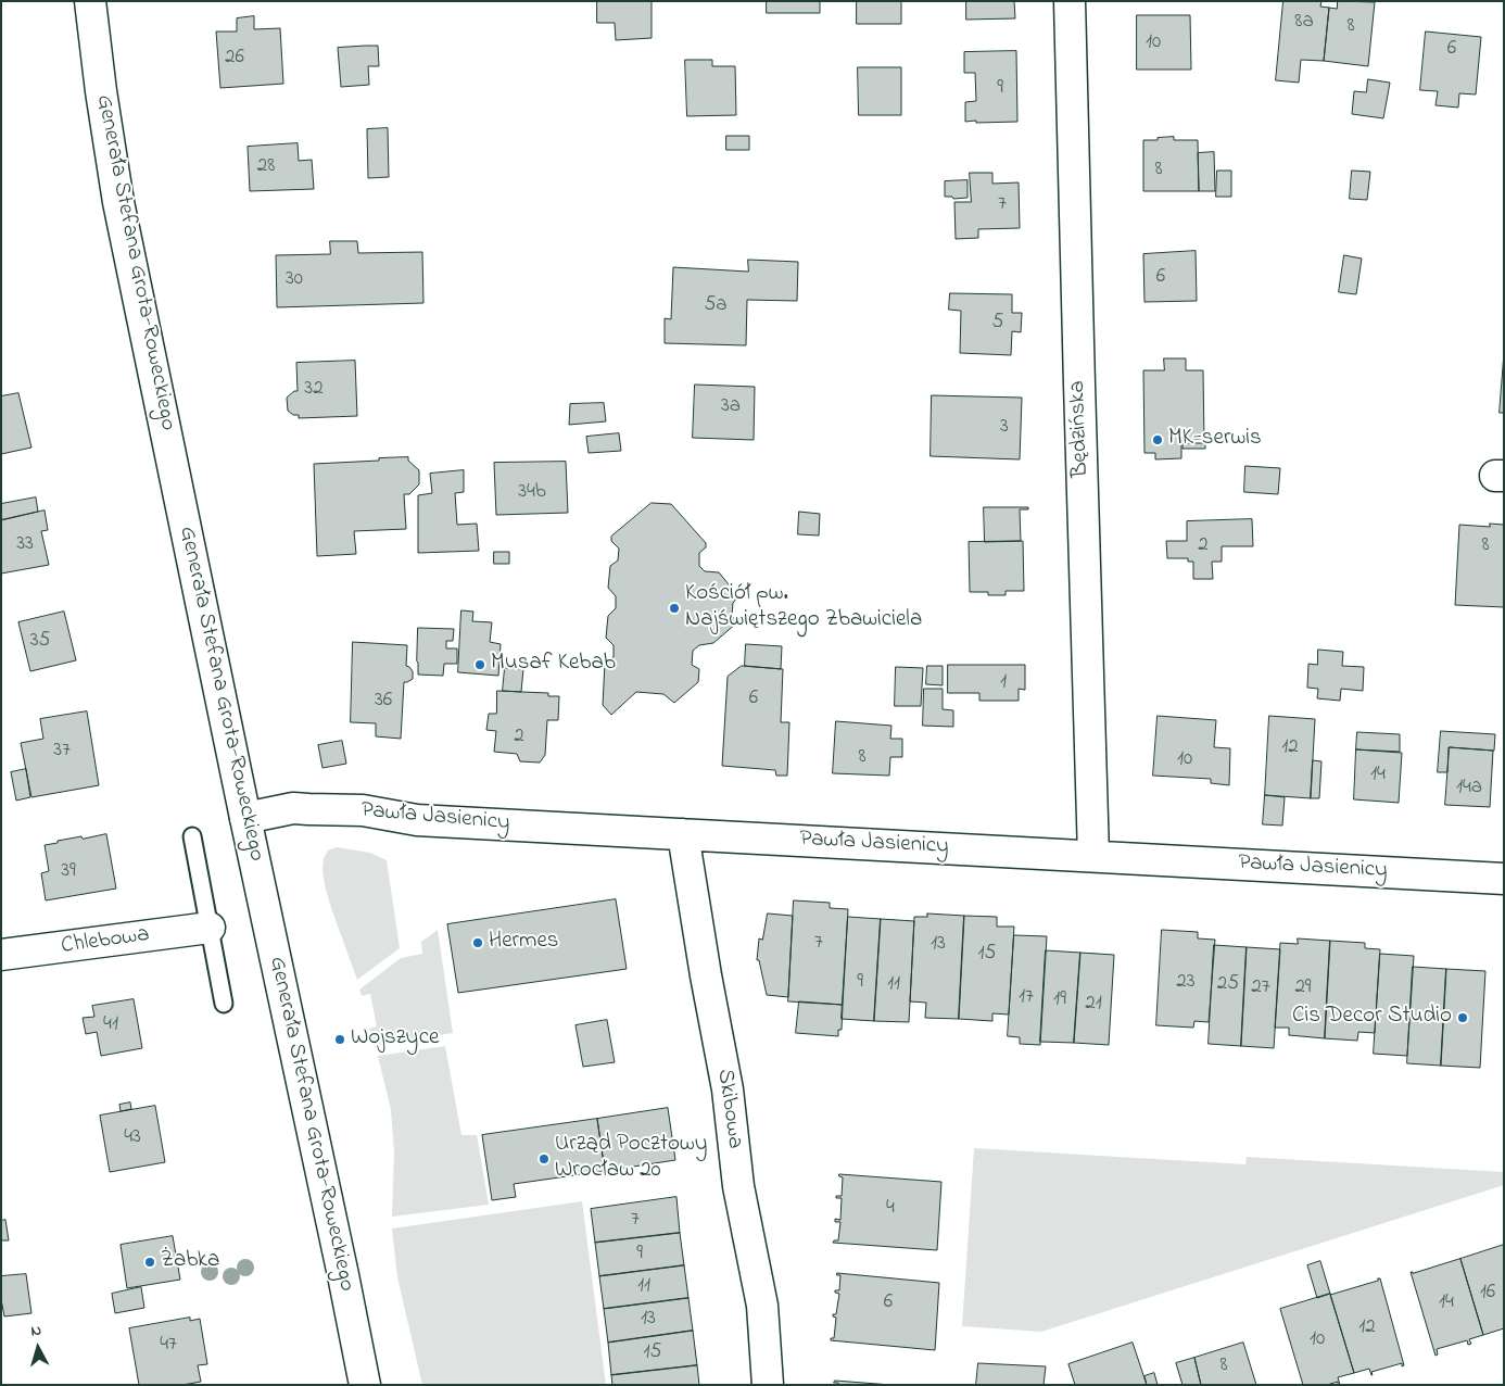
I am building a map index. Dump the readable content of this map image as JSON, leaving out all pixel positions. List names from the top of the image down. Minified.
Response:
{"streets":{"street":["Generała Stefana Grota-Roweckiego","Będzińska","Pawła Jasienicy","Chlebowa","Skibowa"]},"crossings":[["Generała Stefana Grota-Roweckiego","Pawła Jasienicy"],["Będzińska","Pawła Jasienicy"],["Pawła Jasienicy","Skibowa"]],"places":["MK-serwis","Kościół pw. Najświętszego Zbawiciela","Musaf Kebab","Hermes","Cis Decor Studio","Wojszyce","Urząd Pocztowy Wrocław 20","Żabka"],"house_numbers":["8a","8","10","6","26","9","28","8","7","6","30","5a","5","32","3a","3","34b","33","2","8","35","1","6","36","2","12","37","8","10","14","14a","39","7","13","15","9","23","11","25","27","29","17","19","21","41","43","4","7","9","11","16","6","14","13","12","10","47","15","8"],"north":"top"}
